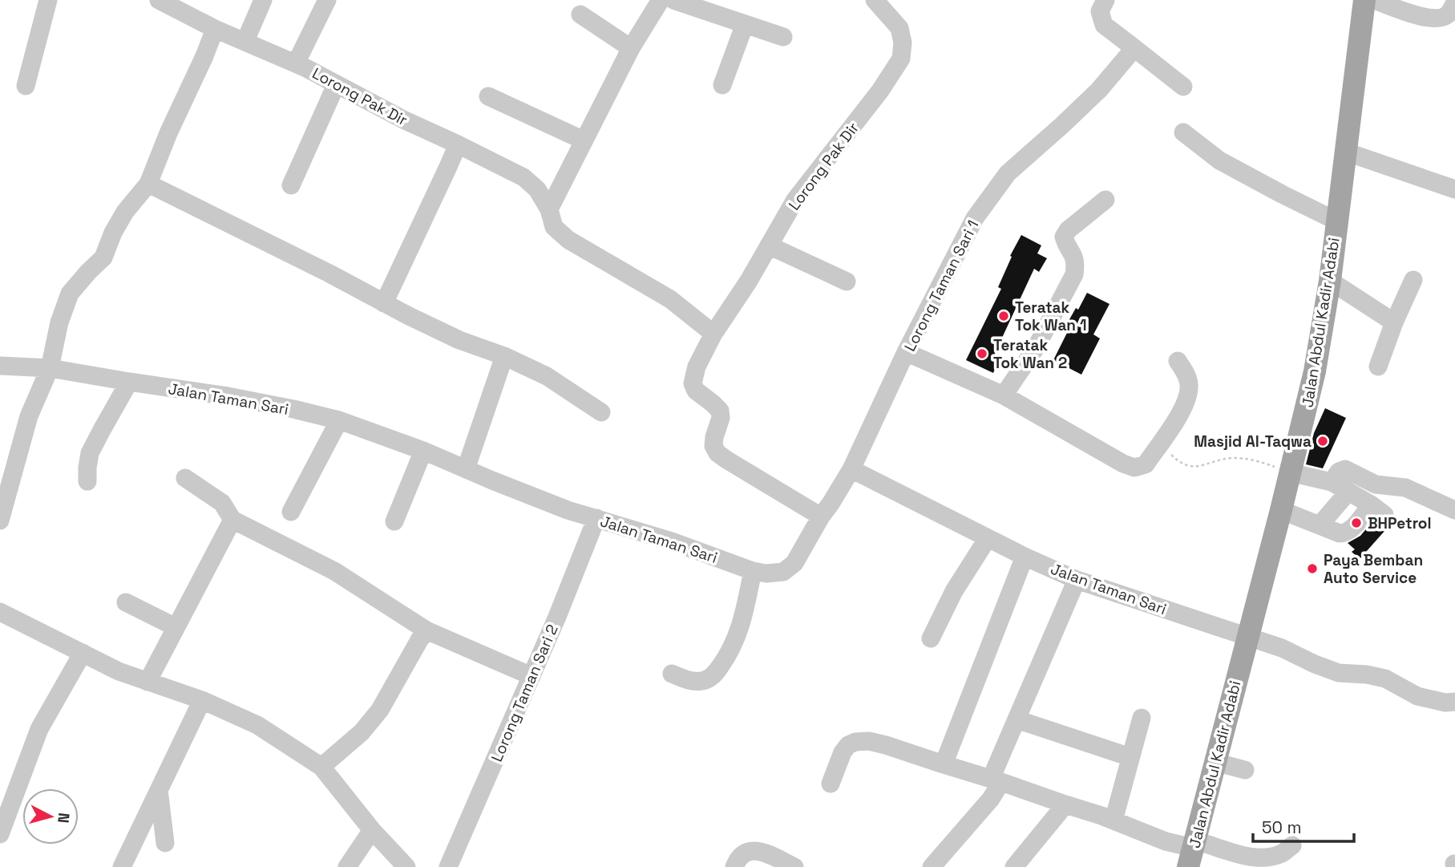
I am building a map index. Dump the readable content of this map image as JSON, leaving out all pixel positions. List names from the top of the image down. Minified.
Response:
{"streets":{"main road":["Jalan Abdul Kadir Adabi"],"street":["Lorong Pak Dir","Lorong Taman Sari 1","Jalan Taman Sari","Lorong Taman Sari 2"]},"crossings":[["Lorong Pak Dir","Jalan Taman Sari"],["Lorong Taman Sari 1","Jalan Taman Sari"],["Jalan Abdul Kadir Adabi","Jalan Taman Sari"],["Jalan Taman Sari","Lorong Taman Sari 2"]],"places":["Teratak Tok Wan 1","Teratak Tok Wan 2","Masjid Al-Taqwa","BHPetrol","Paya Bemban Auto Service"],"scale_bar":"50 m","north":"right"}
